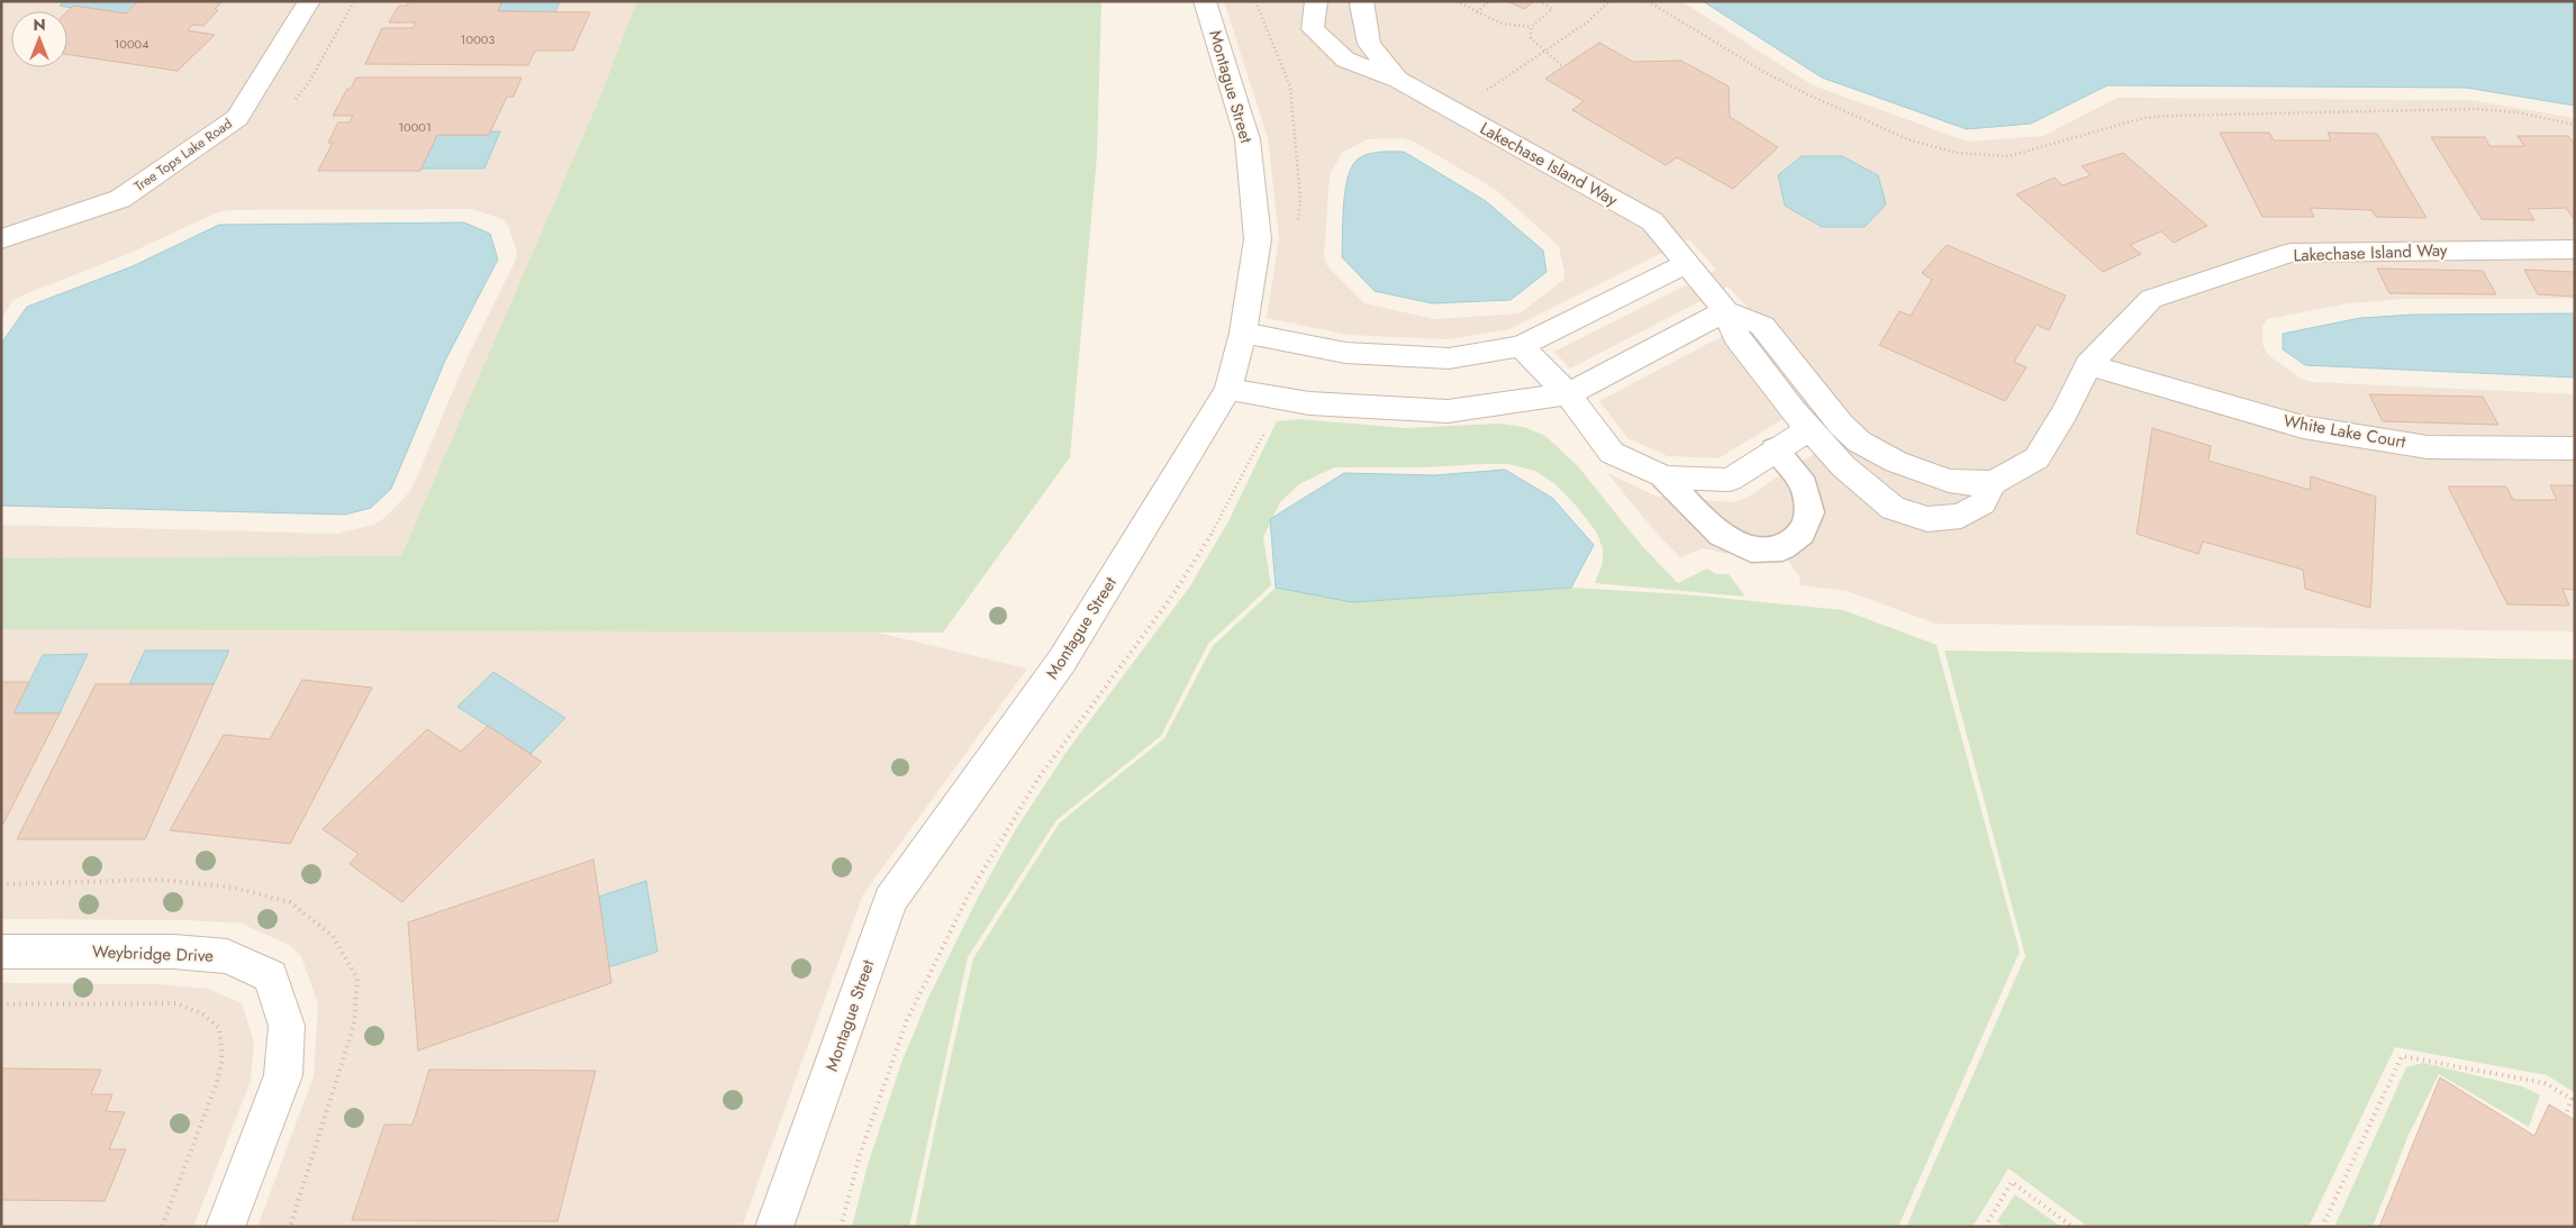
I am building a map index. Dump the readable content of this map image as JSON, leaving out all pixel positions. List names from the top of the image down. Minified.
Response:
{"streets":{"street":["Montague Street","Tree Tops Lake Road","Lakechase Island Way","White Lake Court","Weybridge Drive"]},"crossings":[["Lakechase Island Way","White Lake Court"]],"house_numbers":["10003","10004","10001"],"north":"top"}
